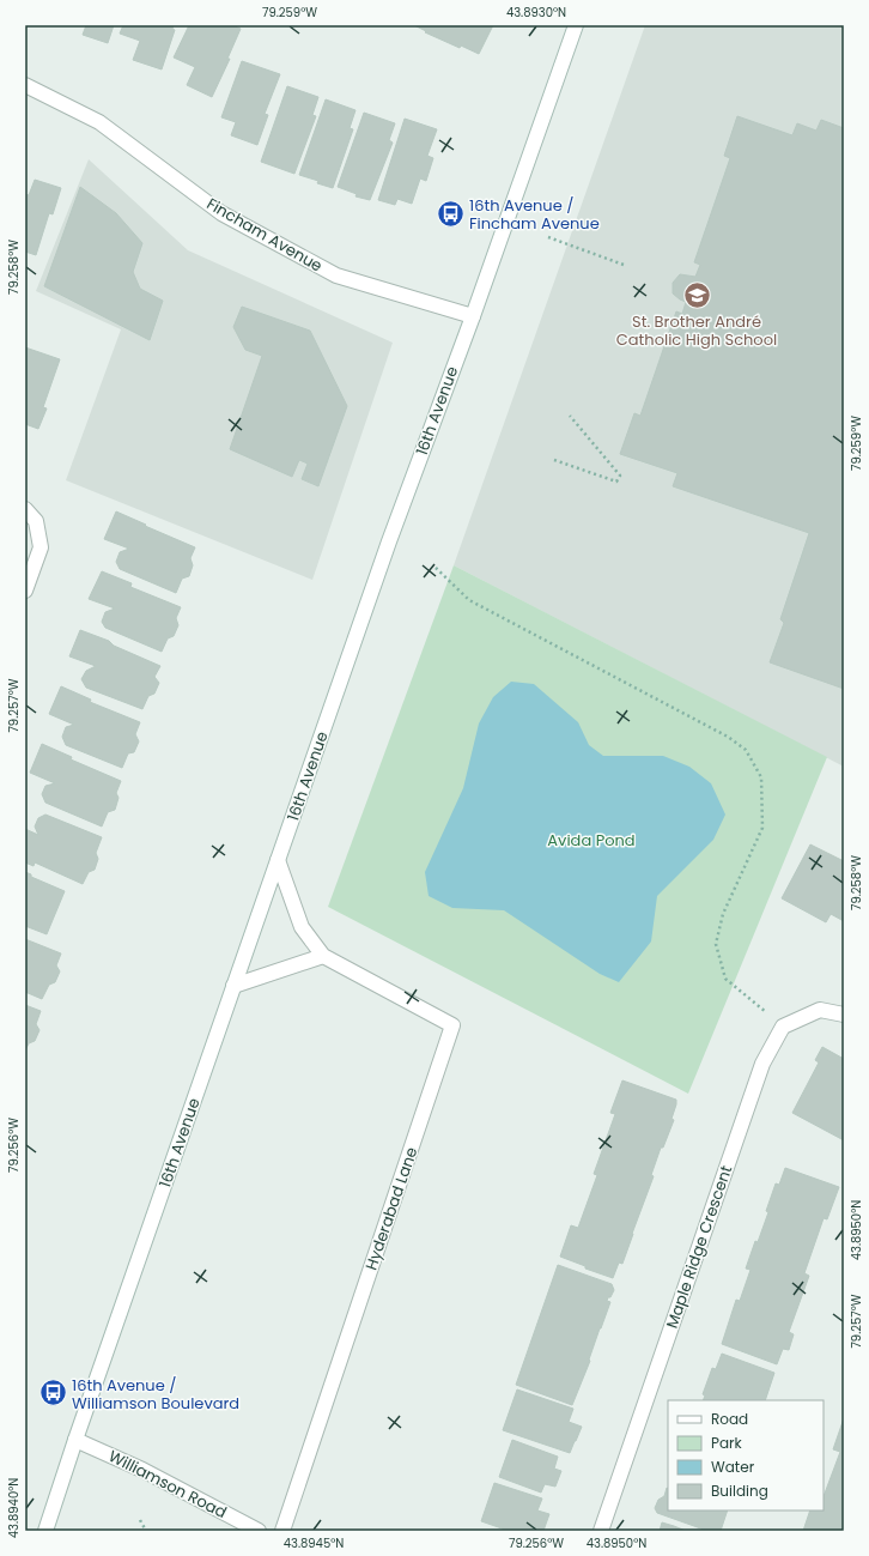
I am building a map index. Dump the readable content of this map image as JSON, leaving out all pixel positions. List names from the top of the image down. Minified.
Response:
{"streets":{"street":["Fincham Avenue","16th Avenue","Hyderabad Lane","Maple Ridge Crescent","Williamson Road"]},"crossings":[["Fincham Avenue","16th Avenue"],["16th Avenue","Hyderabad Lane"],["16th Avenue","Williamson Road"]],"parks":["Avida Pond"],"places":{"bus stop":["16th Avenue / Fincham Avenue","16th Avenue / Williamson Boulevard"],"school or university":["St. Brother André Catholic High School"]},"legend":["Road","Park","Water","Building"],"coordinates":["79.259°W","43.8930°N","79.258°W","79.257°W","79.256°W","43.8950°N","43.8940°N","43.8945°N"]}
